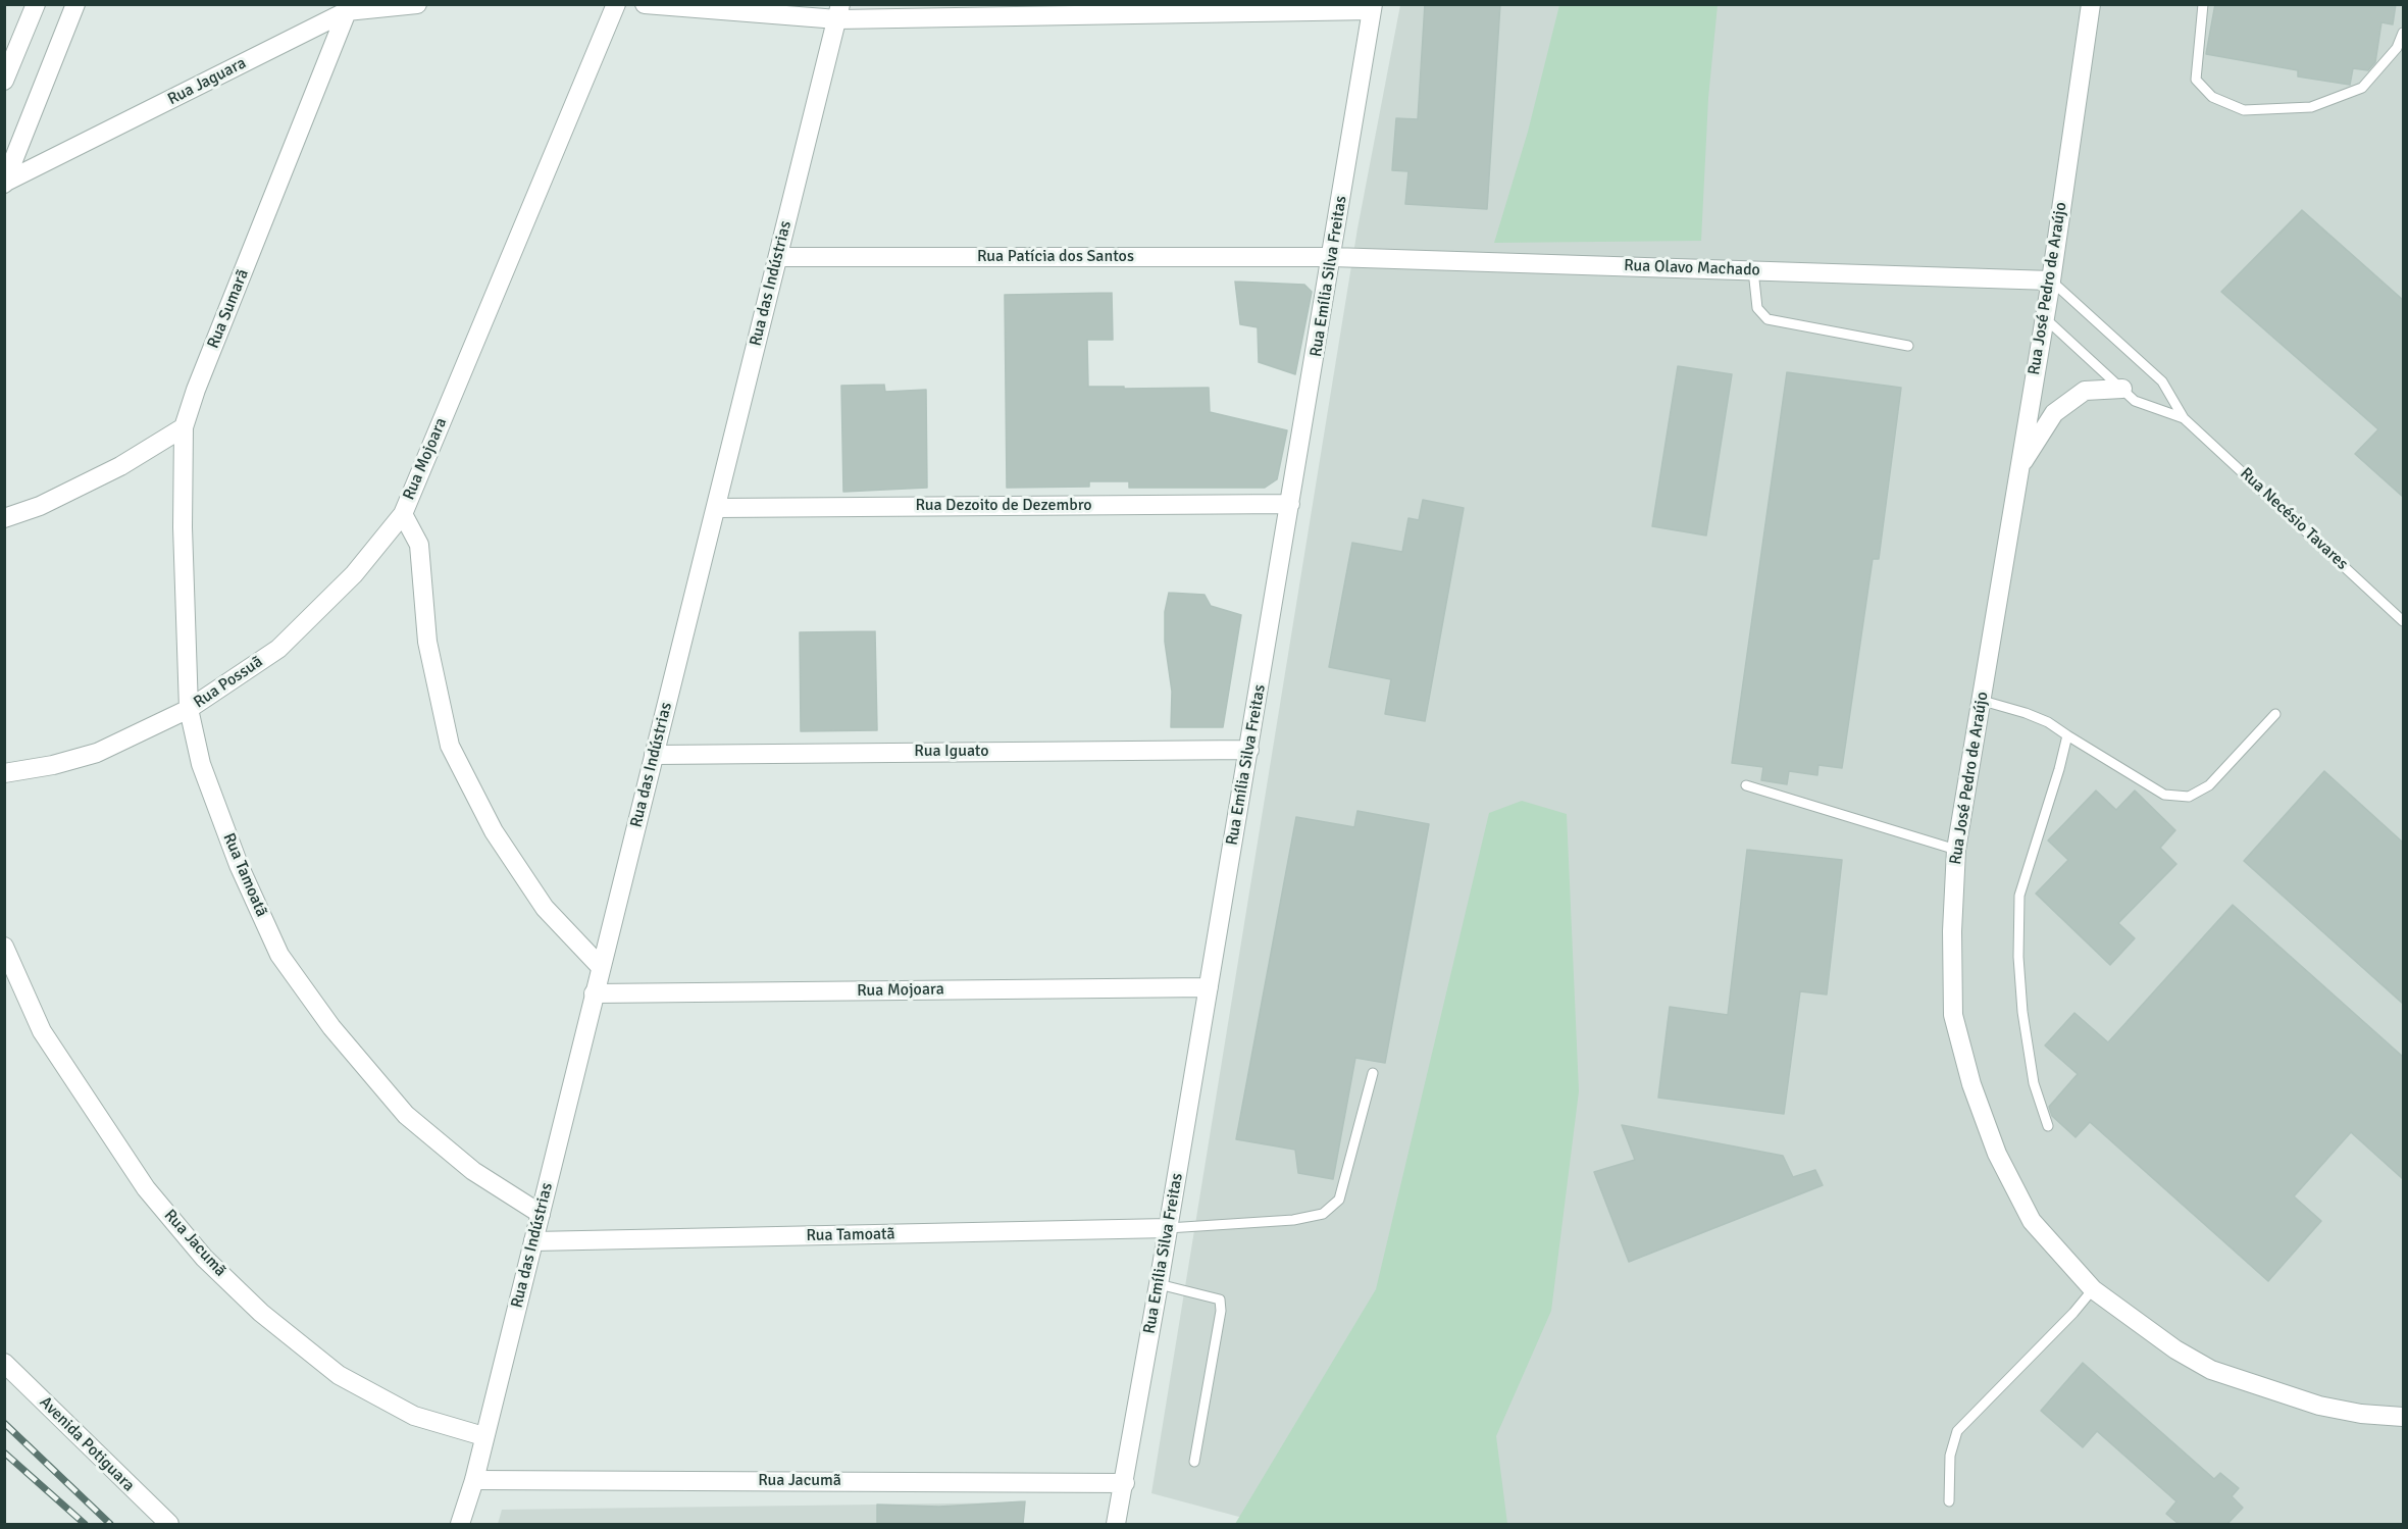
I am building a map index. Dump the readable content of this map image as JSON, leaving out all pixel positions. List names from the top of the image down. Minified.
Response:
{"streets":{"street":["Rua Jaguara","Rua Patícia dos Santos","Rua Olavo Machado","Rua Emília Silva Freitas","Rua das Indústrias","Rua José Pedro de Araújo","Rua Sumarã","Rua Mojoara","Rua Dezoito de Dezembro","Rua Possuã","Rua Iguato","Rua Tamoatã","Rua Jacumã","Avenida Potiguara"],"lane":["Rua Necésio Tavares"]},"crossings":[["Rua Jaguara","Rua Sumarã"],["Rua Patícia dos Santos","Rua Olavo Machado"],["Rua Patícia dos Santos","Rua Emília Silva Freitas"],["Rua Patícia dos Santos","Rua das Indústrias"],["Rua Olavo Machado","Rua Emília Silva Freitas"],["Rua Olavo Machado","Rua José Pedro de Araújo"],["Rua Olavo Machado","Rua Necésio Tavares"],["Rua Emília Silva Freitas","Rua Mojoara"],["Rua Emília Silva Freitas","Rua Dezoito de Dezembro"],["Rua Emília Silva Freitas","Rua Iguato"],["Rua Emília Silva Freitas","Rua Tamoatã"],["Rua Emília Silva Freitas","Rua Jacumã"],["Rua das Indústrias","Rua Mojoara"],["Rua das Indústrias","Rua Dezoito de Dezembro"],["Rua das Indústrias","Rua Iguato"],["Rua das Indústrias","Rua Tamoatã"],["Rua das Indústrias","Rua Jacumã"],["Rua José Pedro de Araújo","Rua Necésio Tavares"],["Rua Sumarã","Rua Tamoatã"],["Rua Mojoara","Rua Possuã"],["Rua Possuã","Rua Tamoatã"]]}
